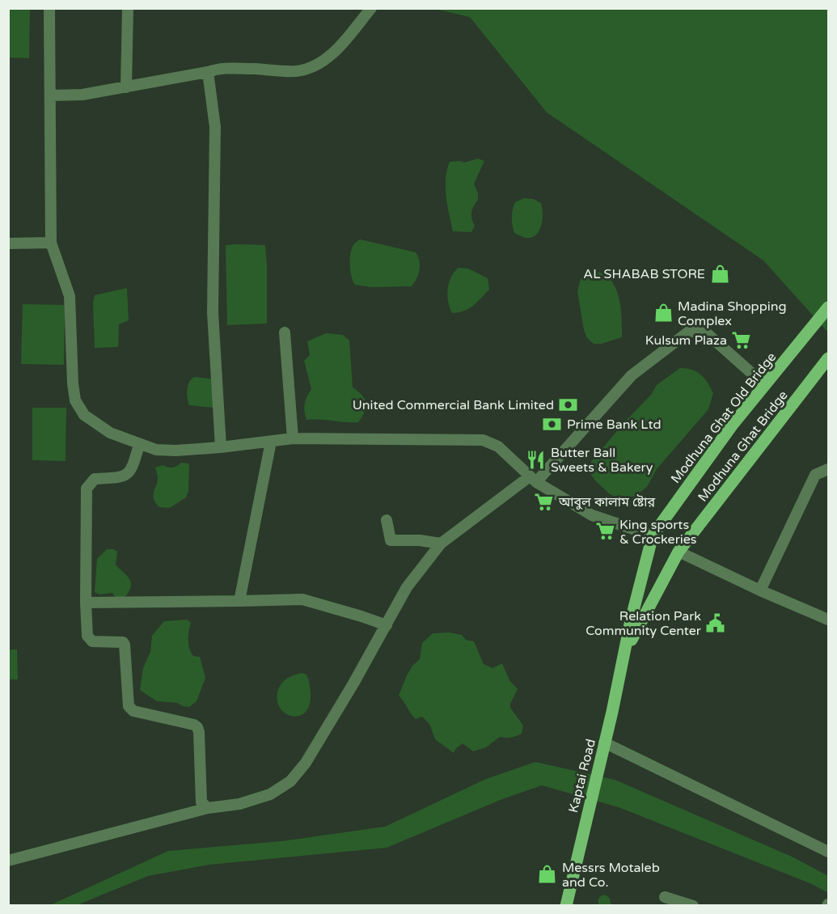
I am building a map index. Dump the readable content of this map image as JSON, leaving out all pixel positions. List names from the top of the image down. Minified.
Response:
{"streets":{"main road":["Modhuna Ghat Old Bridge","Modhuna Ghat Bridge","Kaptai Road"]},"crossings":[["Modhuna Ghat Old Bridge","Modhuna Ghat Bridge"],["Modhuna Ghat Old Bridge","Kaptai Road"],["Modhuna Ghat Bridge","Kaptai Road"]],"places":{"shop":["AL SHABAB STORE","Madina Shopping Complex","Messrs Motaleb and Co."],"supermarket":["Kulsum Plaza","আবুল কালাম ষ্টোর","King sports & Crockeries"],"bank":["United Commercial Bank Limited","Prime Bank Ltd"],"restaurant":["Butter Ball Sweets & Bakery"],"public building":["Relation Park Community Center"]}}
